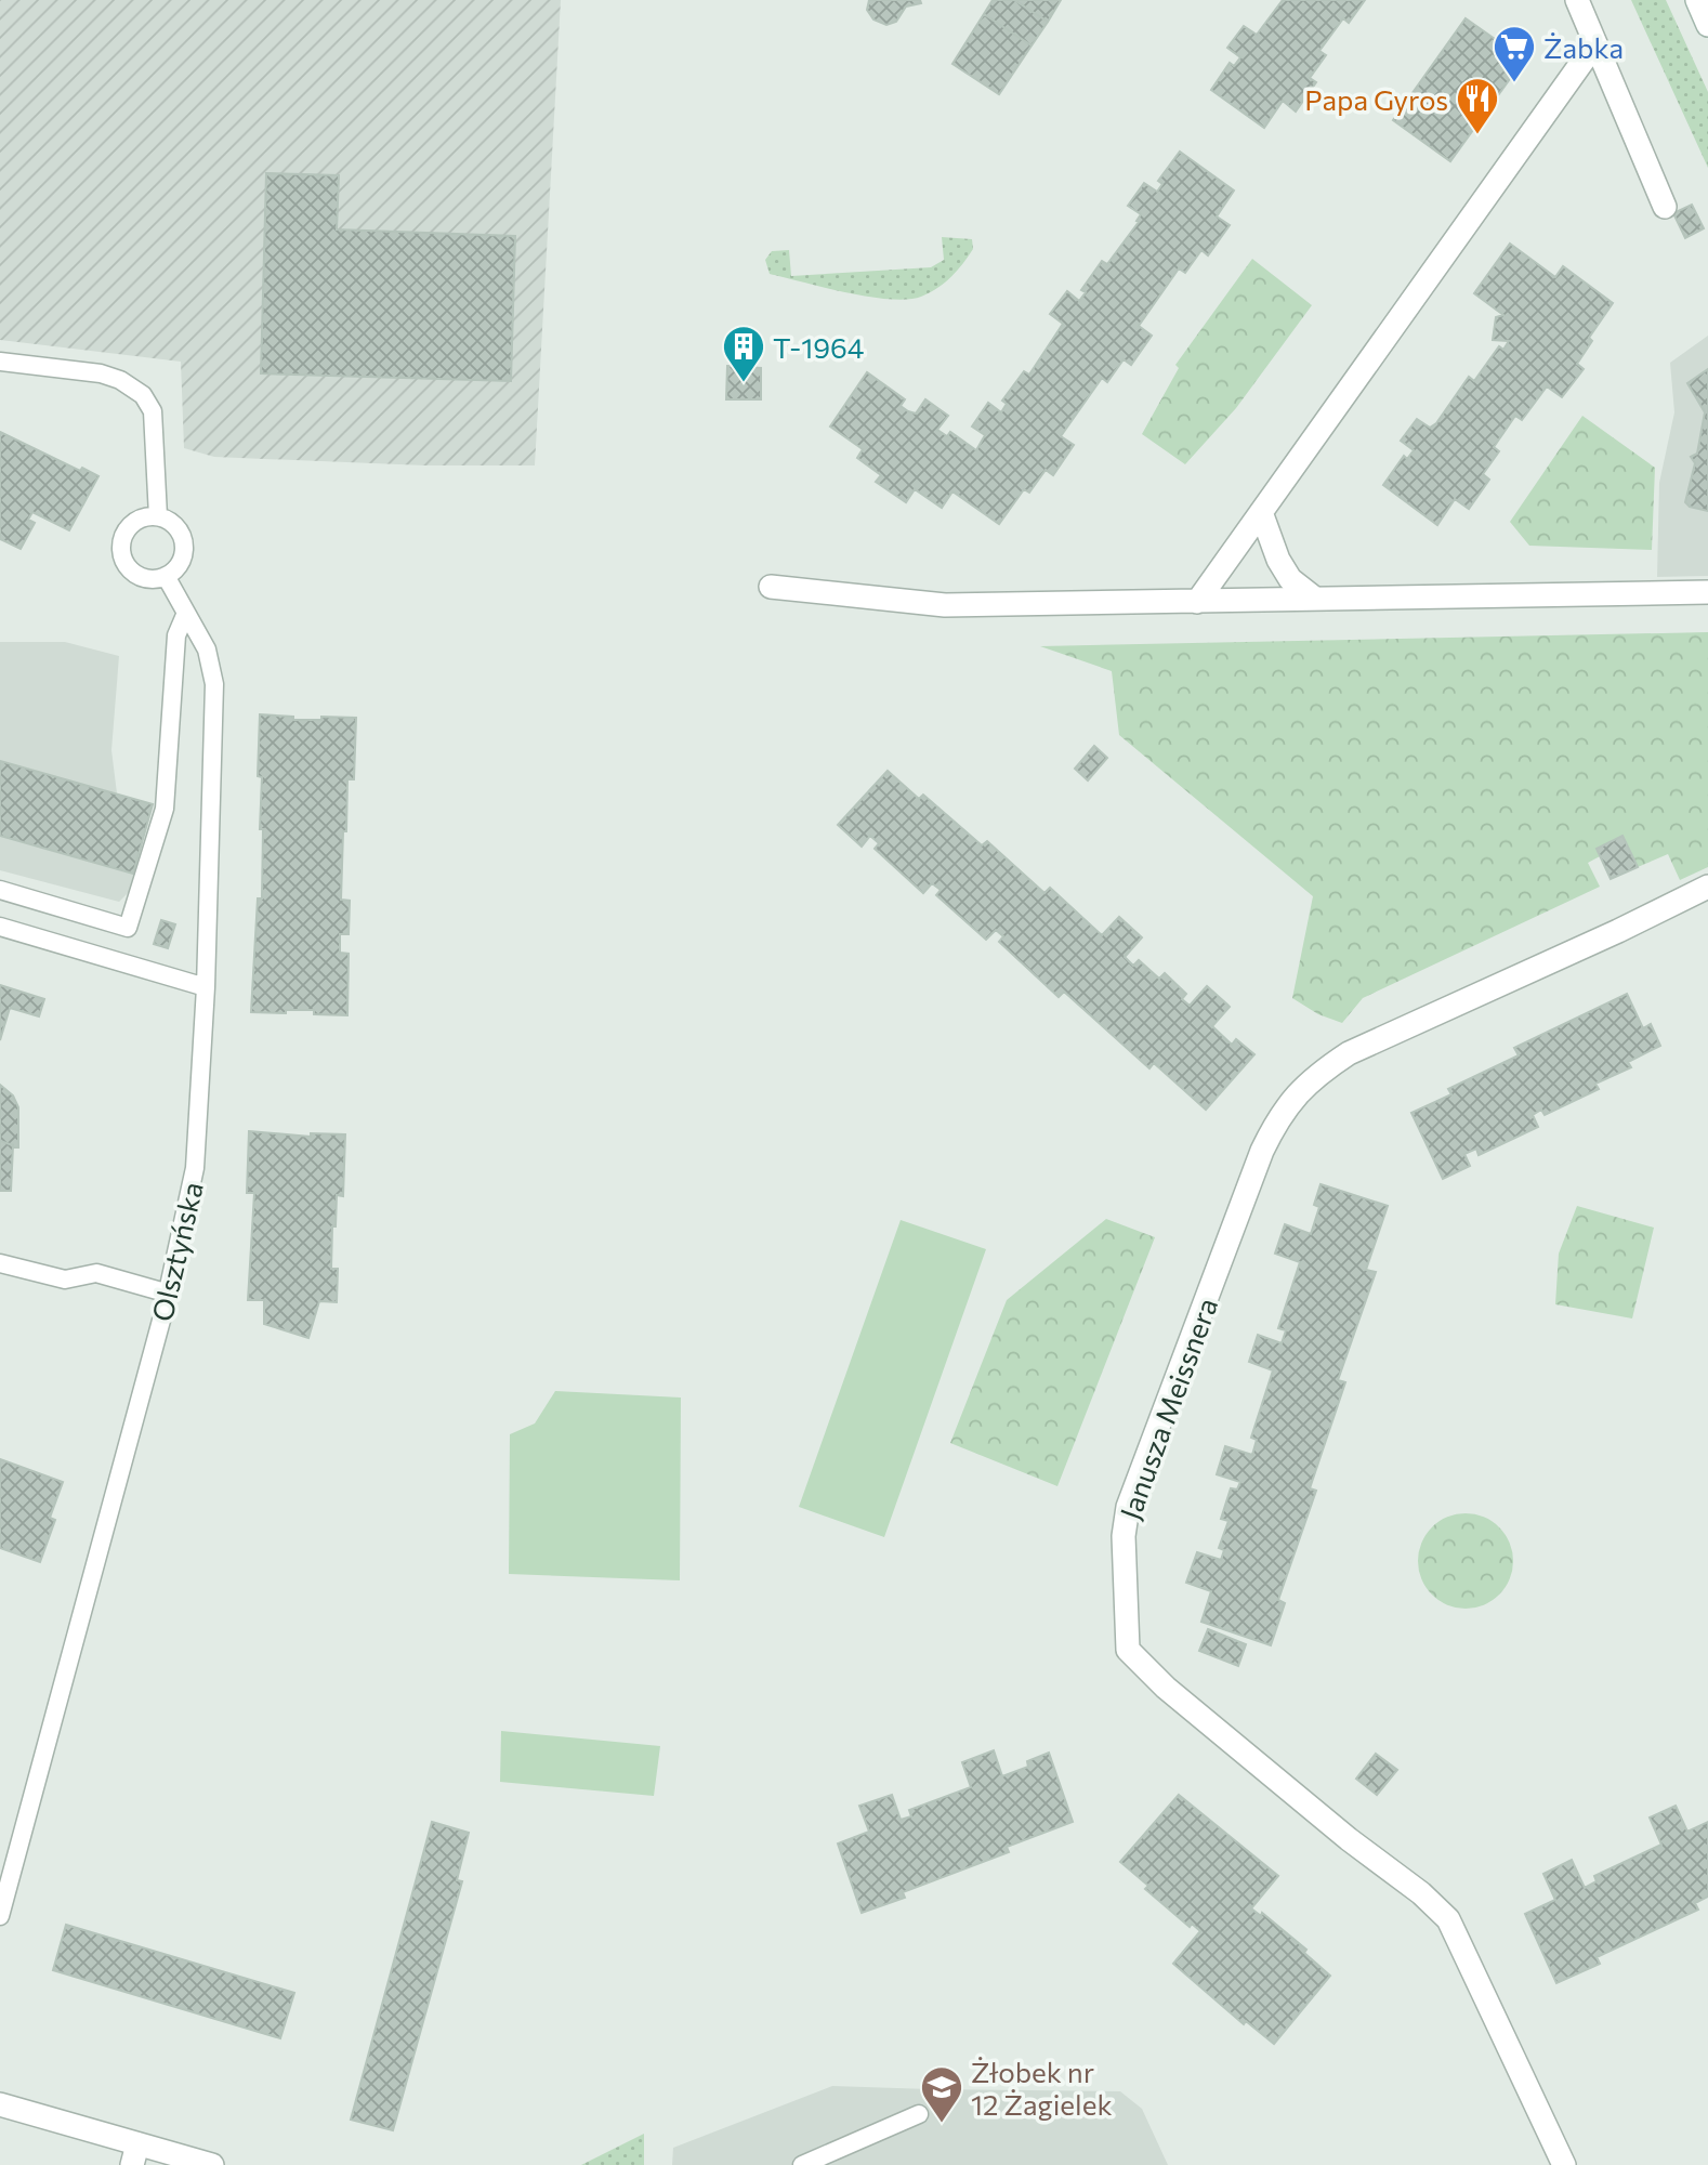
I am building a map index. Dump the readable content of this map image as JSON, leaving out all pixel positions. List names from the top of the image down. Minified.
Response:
{"streets":{"street":["Janusza Meissnera"],"lane":["Olsztyńska"]},"places":{"supermarket":["Żabka"],"restaurant":["Papa Gyros"],"building":["T-1964"],"school or university":["Żłobek nr 12 Żagielek"]}}
